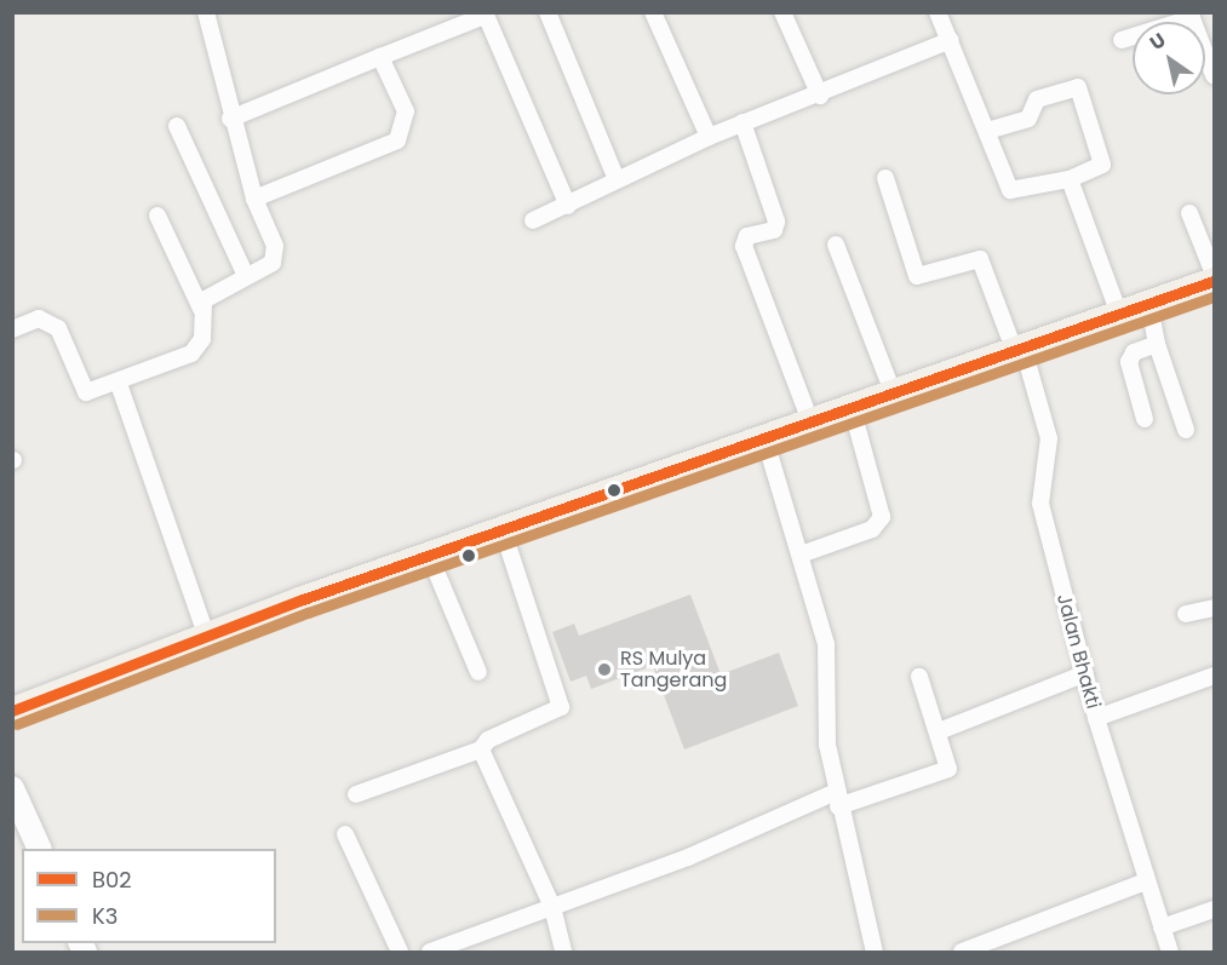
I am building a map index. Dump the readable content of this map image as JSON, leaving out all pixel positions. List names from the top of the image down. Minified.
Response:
{"streets":{"street":["Jalan Bhakti"]},"places":["RS Mulya Tangerang"],"lines":["transit line B02","transit line K3"],"legend":["B02","K3"],"north":"top left"}
